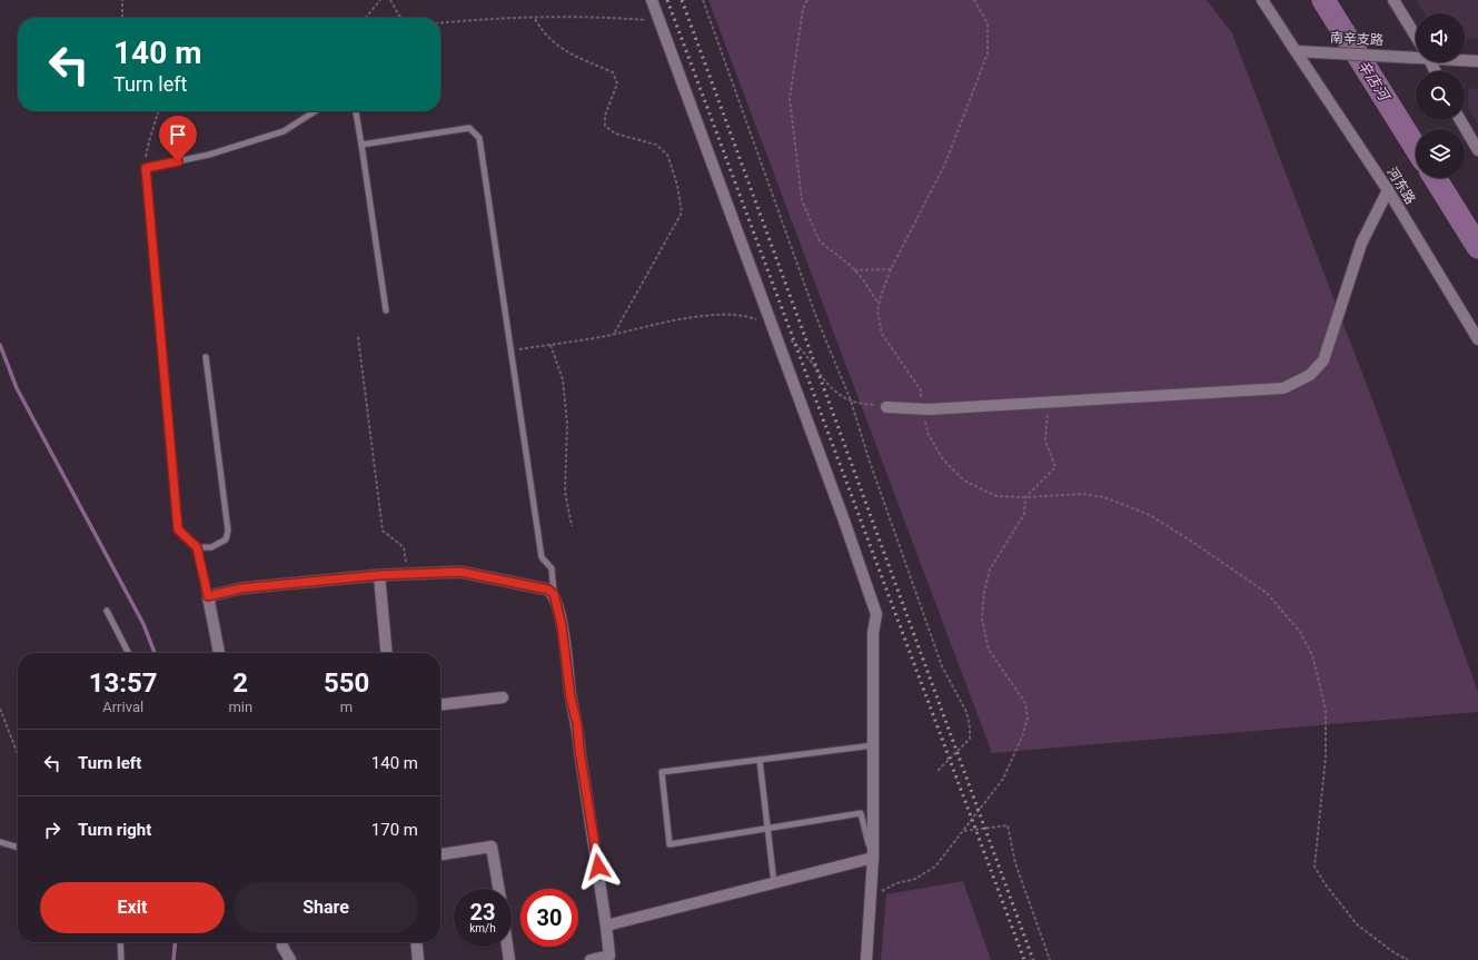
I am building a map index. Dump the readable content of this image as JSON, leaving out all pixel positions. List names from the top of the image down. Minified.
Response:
{"streets":{"street":["南辛支路","河东路"]},"crossings":[["南辛支路","河东路"]],"water":["辛店河"],"page":{"turn":["140 m","Turn left"],"eta":["13:57","Arrival","2","min","550","m"],"list":[{"name":"Turn left","value":"140 m"},{"name":"Turn right","value":"170 m"}],"buttons":["Exit","Share"],"speed":"23 km/h","limit":"30"}}
